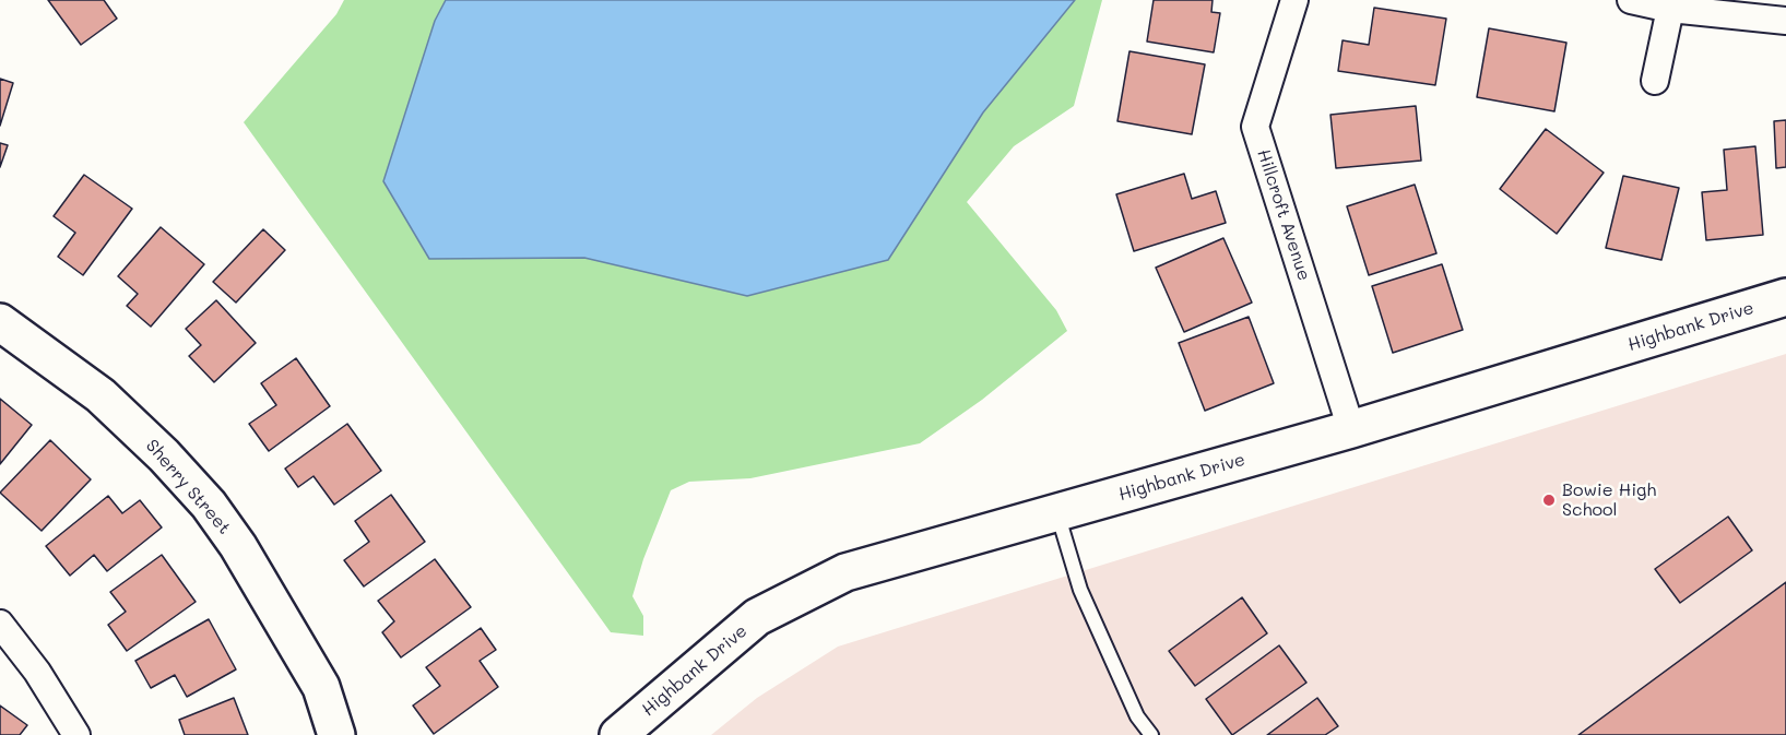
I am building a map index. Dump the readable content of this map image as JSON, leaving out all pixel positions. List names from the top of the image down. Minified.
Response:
{"streets":{"street":["Hillcroft Avenue","Highbank Drive","Sherry Street"]},"crossings":[["Hillcroft Avenue","Highbank Drive"]],"places":["Bowie High School"]}
